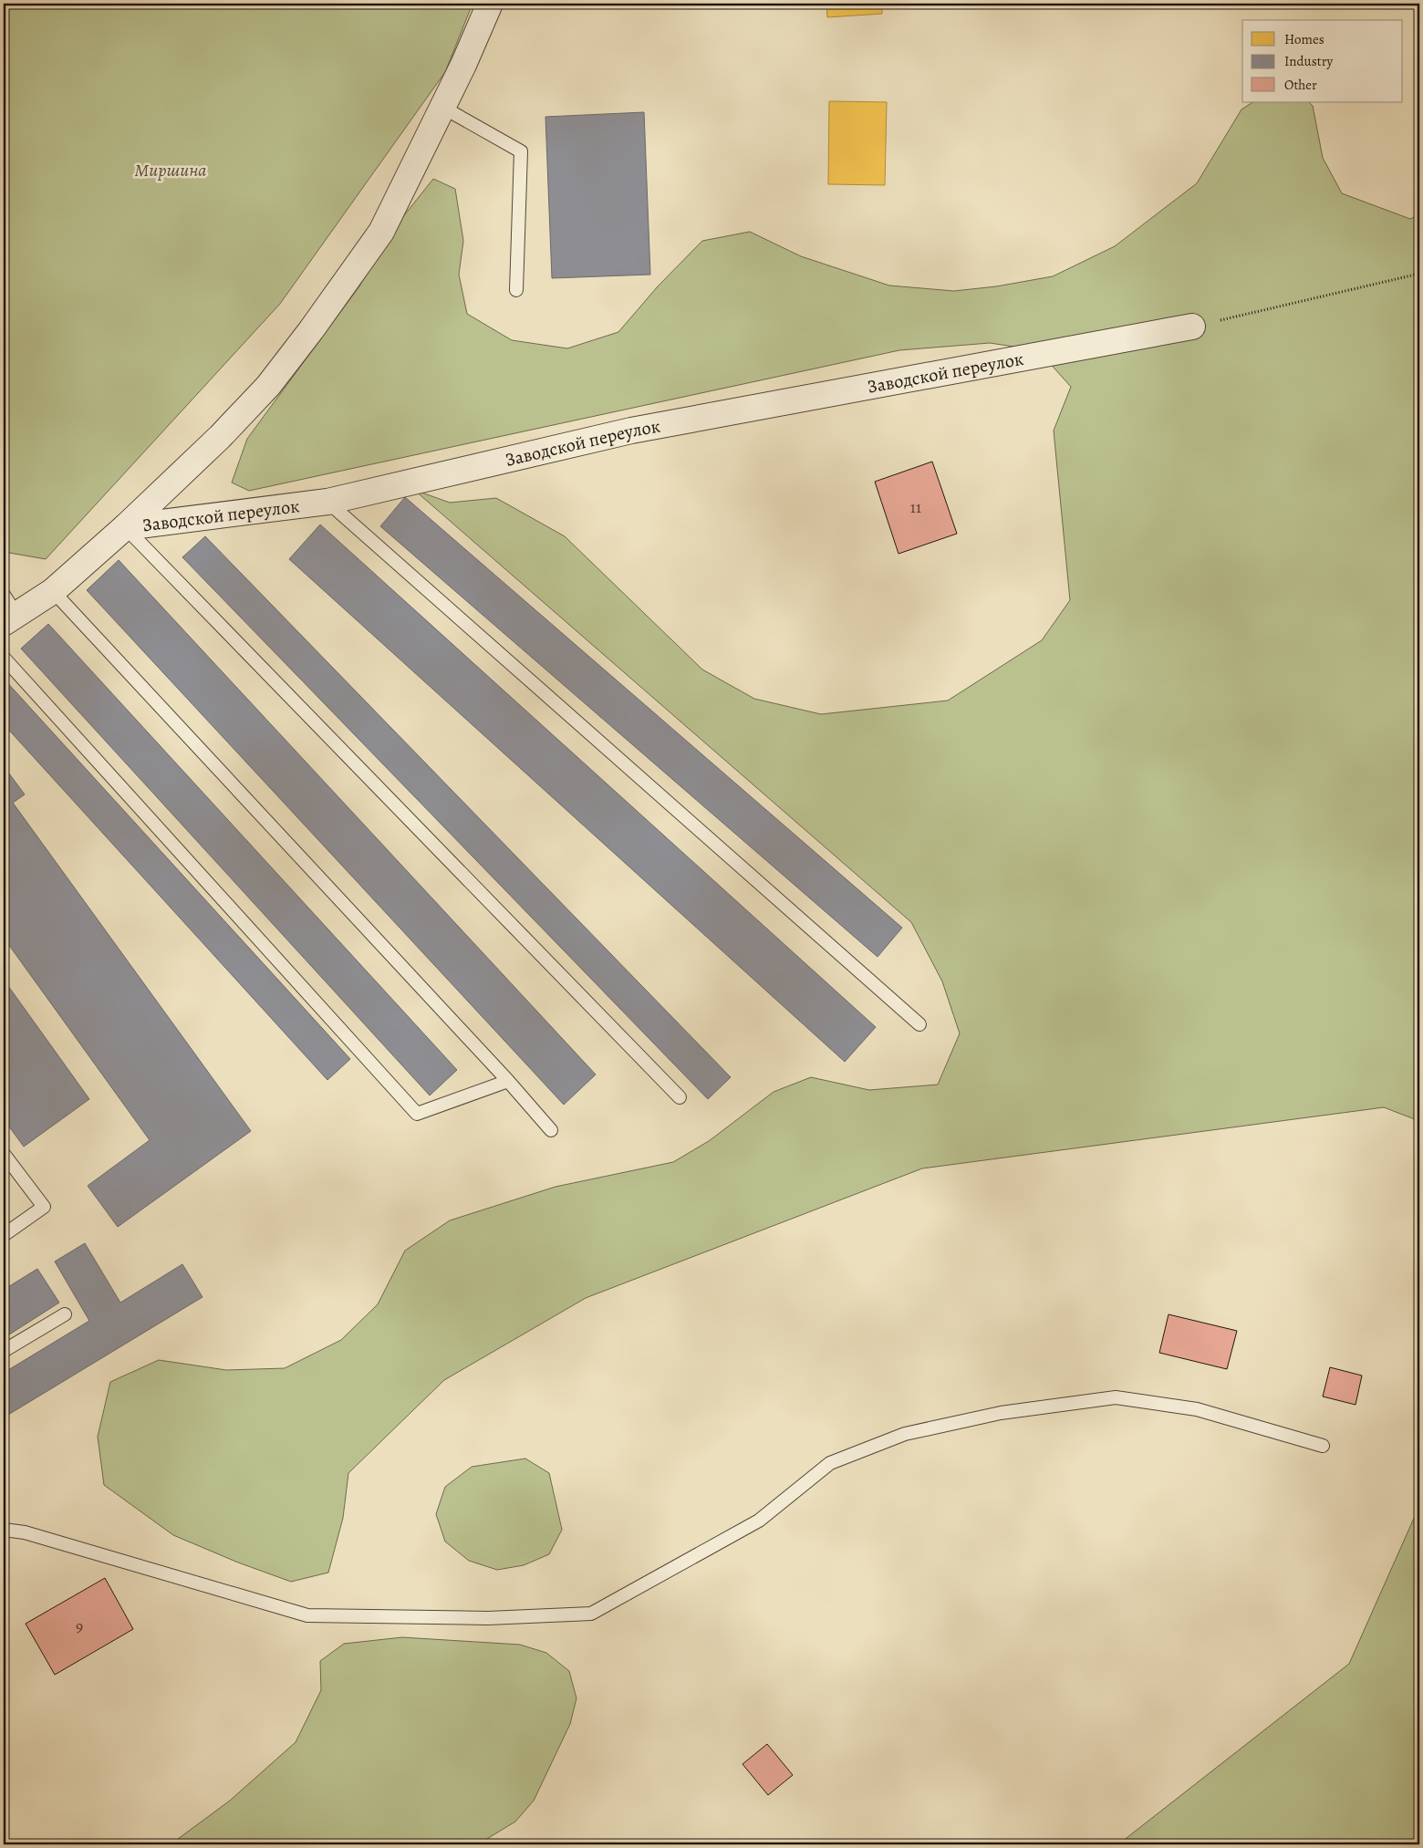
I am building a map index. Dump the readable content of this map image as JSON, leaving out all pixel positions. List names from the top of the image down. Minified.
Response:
{"streets":{"street":["Заводской переулок"]},"parks":["Миршина"],"house_numbers":["11","9"],"legend":["Homes","Industry","Other"]}
